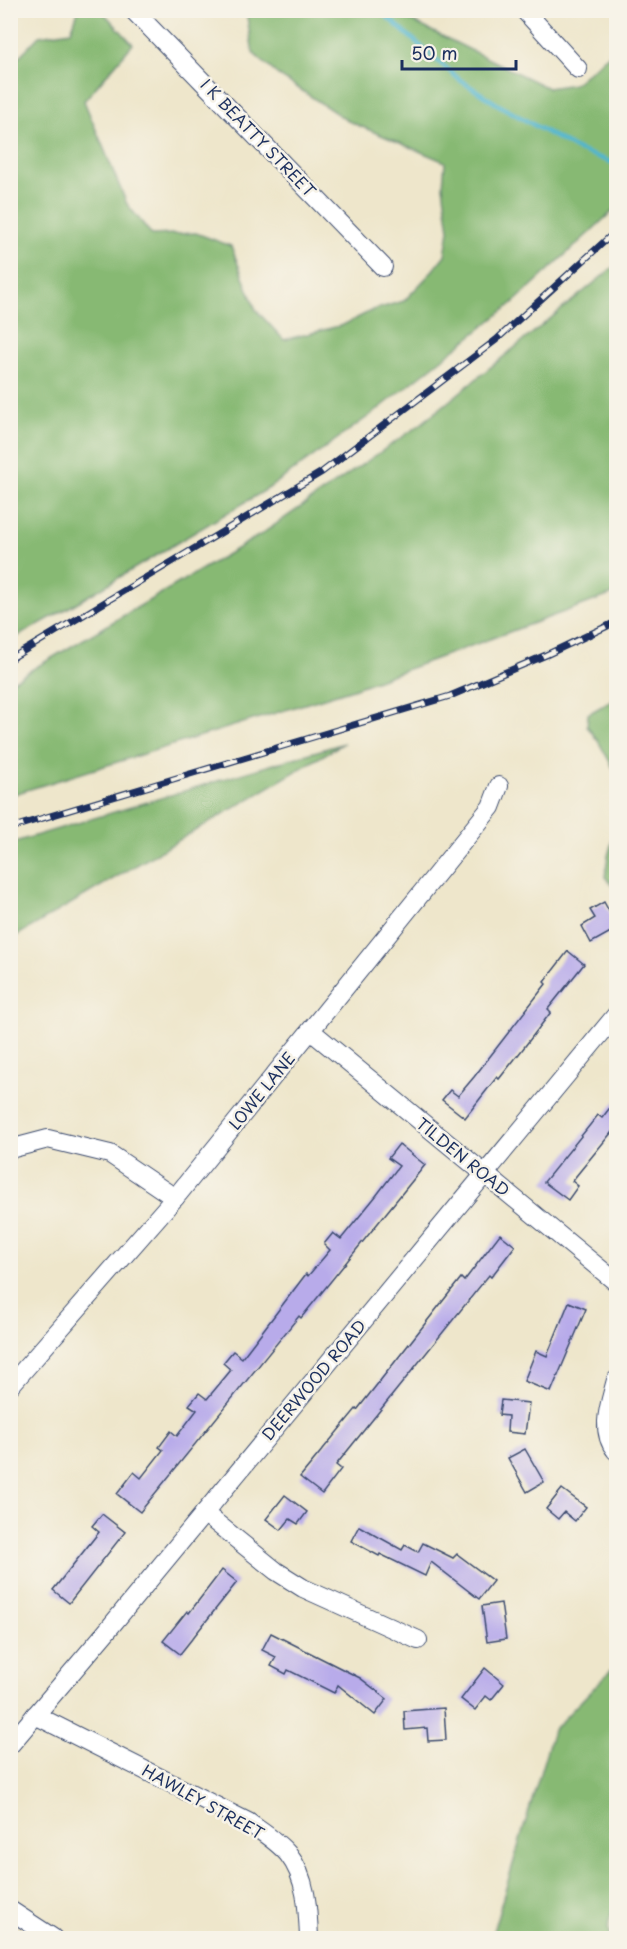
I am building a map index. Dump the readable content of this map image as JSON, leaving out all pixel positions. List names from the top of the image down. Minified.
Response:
{"streets":{"street":["I K BEATTY STREET","LOWE LANE","TILDEN ROAD","DEERWOOD ROAD","HAWLEY STREET"]},"crossings":[["LOWE LANE","TILDEN ROAD"],["TILDEN ROAD","DEERWOOD ROAD"],["DEERWOOD ROAD","HAWLEY STREET"]],"scale_bar":"50 m"}
